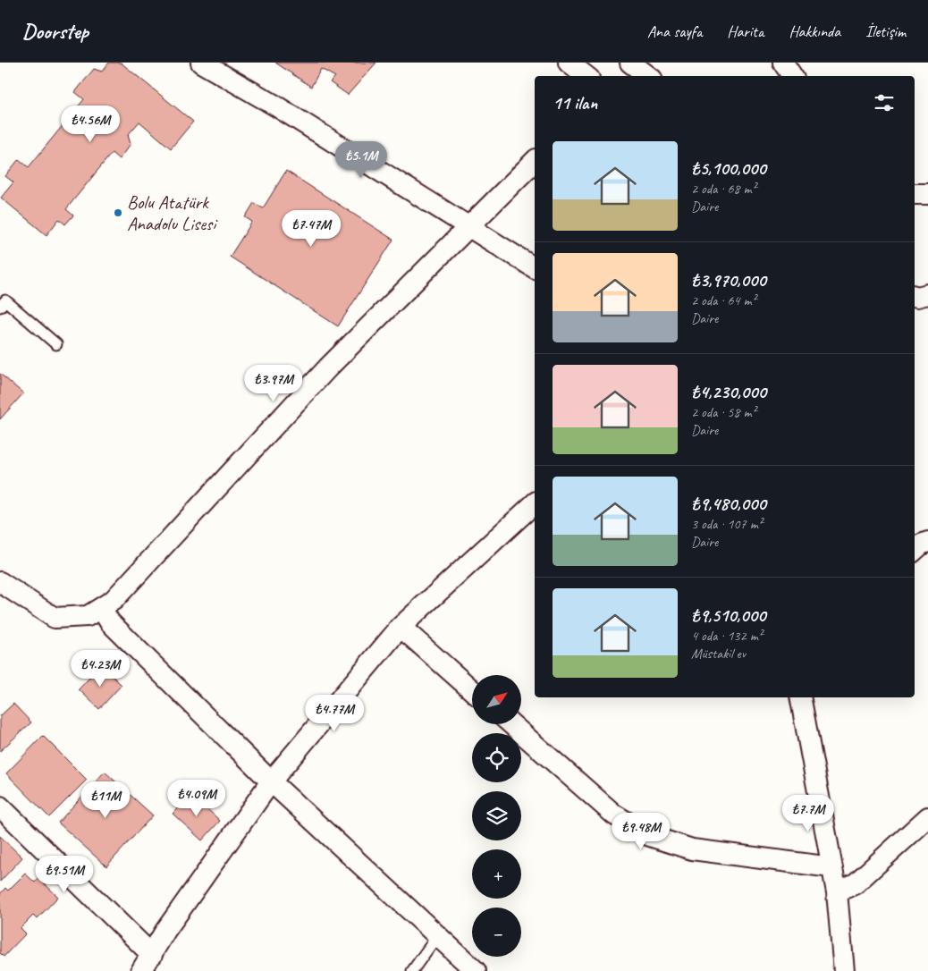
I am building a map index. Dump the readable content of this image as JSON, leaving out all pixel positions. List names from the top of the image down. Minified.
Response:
{"places":["Bolu Atatürk Anadolu Lisesi"],"north":"top right","page":{"header":"Doorstep","nav":["Ana sayfa","Harita","Hakkında","İletişim"],"heading":"11 ilan","price":["₺4.56M","₺5.1M","₺7.47M","₺3.97M","₺4.23M","₺4.77M","₺4.09M","₺11M","₺7.7M","₺9.48M","₺9.51M"],"list":[{"name":"₺5,100,000","note":"2 oda · 68 m² · Daire"},{"name":"₺3,970,000","note":"2 oda · 64 m² · Daire"},{"name":"₺4,230,000","note":"2 oda · 58 m² · Daire"},{"name":"₺9,480,000","note":"3 oda · 107 m² · Daire"},{"name":"₺9,510,000","note":"4 oda · 132 m² · Müstakil ev"}],"map_buttons":["+","−"]}}
